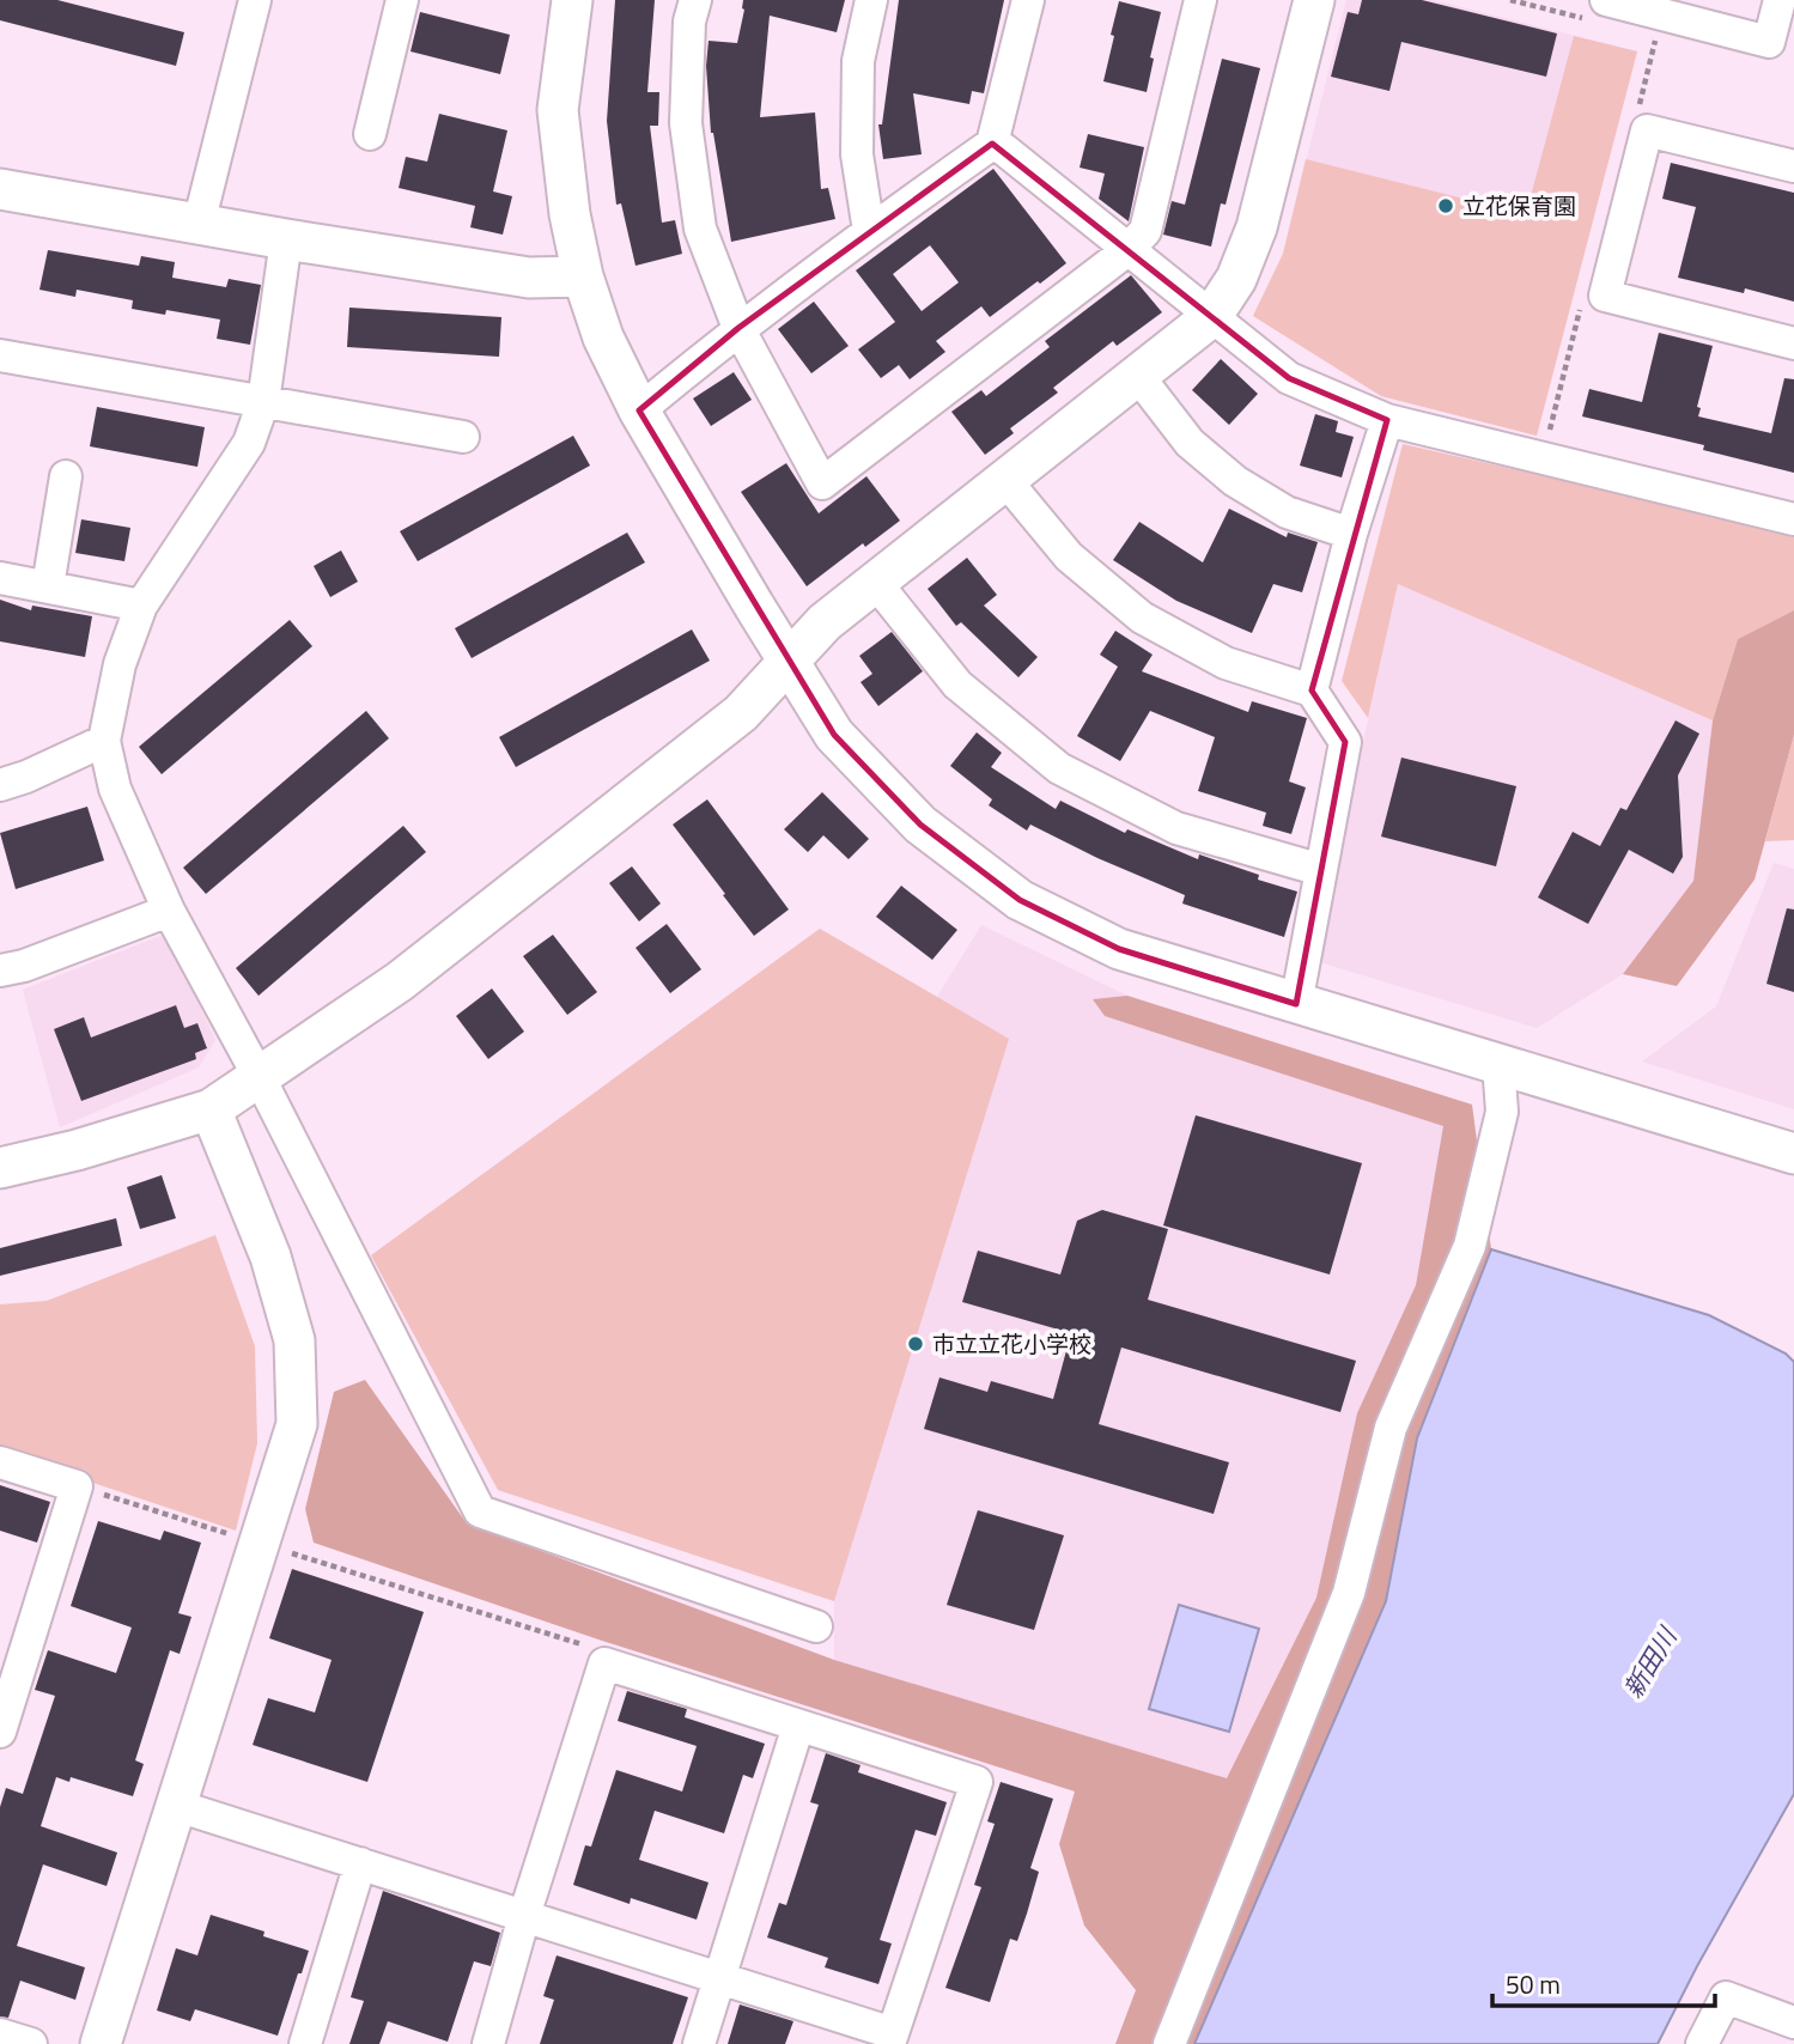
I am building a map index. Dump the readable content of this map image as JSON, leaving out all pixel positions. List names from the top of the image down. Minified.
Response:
{"water":["新田川"],"places":["立花保育園","市立立花小学校"],"scale_bar":"50 m"}
